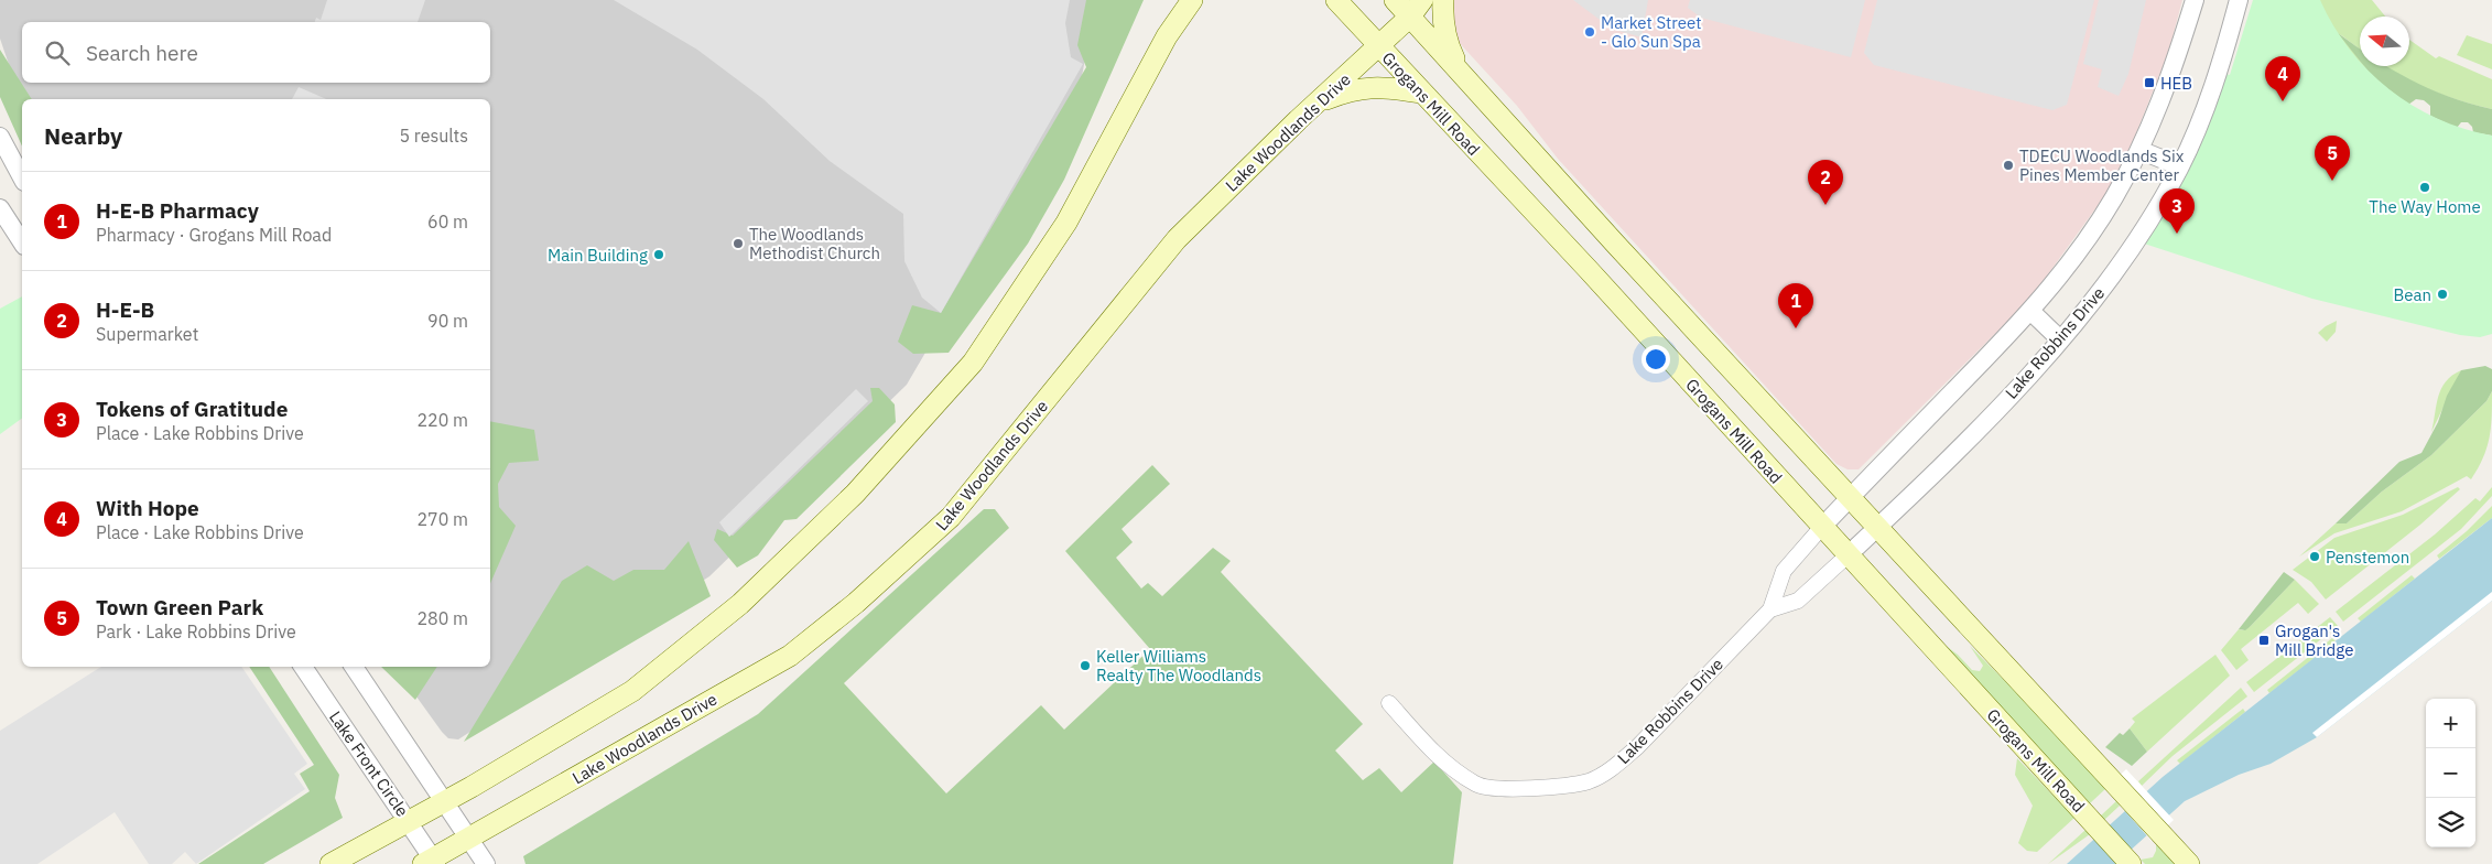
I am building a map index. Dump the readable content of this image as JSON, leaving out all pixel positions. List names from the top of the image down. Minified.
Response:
{"streets":{"main road":["Grogans Mill Road","Lake Woodlands Drive"],"street":["Lake Robbins Drive","Lake Front Circle"]},"crossings":[["Grogans Mill Road","Lake Woodlands Drive"],["Grogans Mill Road","Lake Robbins Drive"],["Lake Woodlands Drive","Lake Front Circle"]],"places":{"other":["Market Street - Glo Sun Spa","TDECU Woodlands Six Pines Member Center","The Way Home","The Woodlands Methodist Church","Main Building","Bean","Penstemon","Keller Williams Realty The Woodlands"],"transit":["HEB","Grogan's Mill Bridge"]},"north":"left","page":{"search":"Search here","pins":["4","5","2","3","1"],"heading":["Nearby","5 results"],"list":[{"mark":"1","name":"H-E-B Pharmacy","note":"Pharmacy · Grogans Mill Road","value":"60 m"},{"mark":"2","name":"H-E-B","note":"Supermarket","value":"90 m"},{"mark":"3","name":"Tokens of Gratitude","note":"Place · Lake Robbins Drive","value":"220 m"},{"mark":"4","name":"With Hope","note":"Place · Lake Robbins Drive","value":"270 m"},{"mark":"5","name":"Town Green Park","note":"Park · Lake Robbins Drive","value":"280 m"}],"map_buttons":["+","−"]}}
